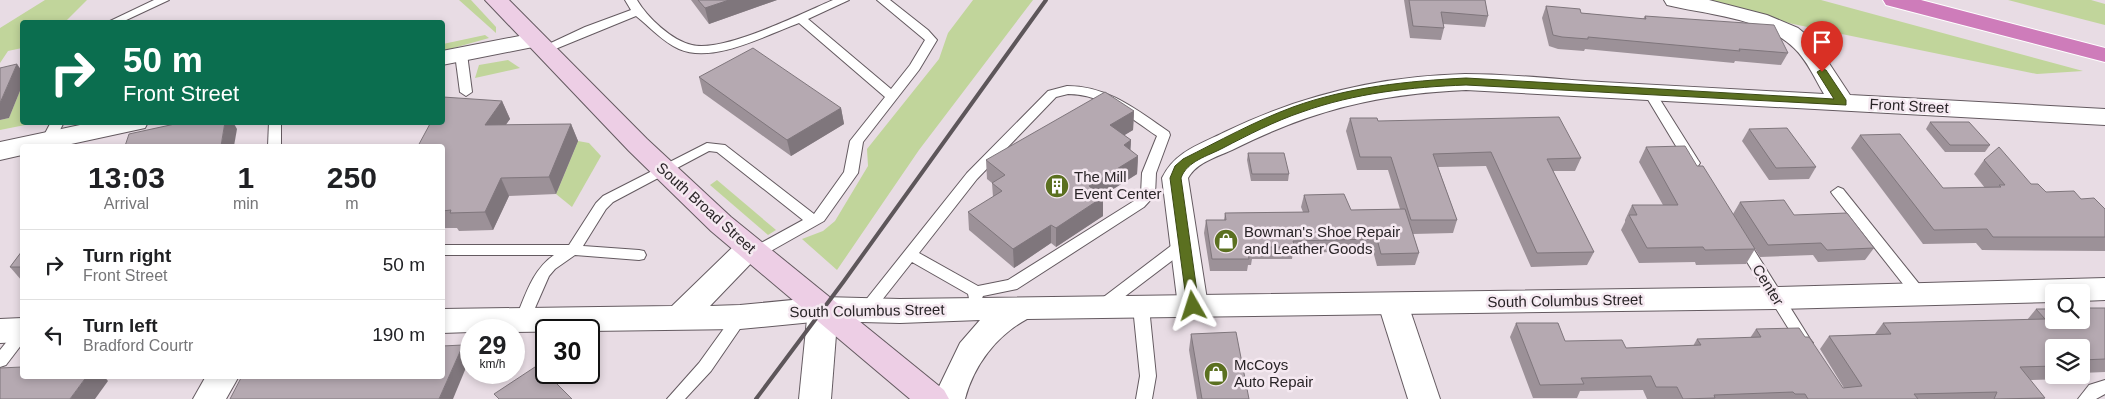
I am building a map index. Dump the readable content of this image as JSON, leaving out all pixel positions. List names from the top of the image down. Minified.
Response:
{"streets":{"main road":["South Broad Street"],"street":["Front Street","South Columbus Street"],"lane":["Center"]},"crossings":[["Front Street","South Columbus Street"],["South Broad Street","South Columbus Street"],["Center","South Columbus Street"]],"places":{"building":["The Mill Event Center"],"shop":["Bowman's Shoe Repair and Leather Goods","McCoys Auto Repair"]},"page":{"turn":["50 m","Front Street"],"eta":["13:03","Arrival","1","min","250","m"],"list":[{"name":"Turn right","note":"Front Street","value":"50 m"},{"name":"Turn left","note":"Bradford Courtr","value":"190 m"}],"speed":"29 km/h","limit":"30"}}
